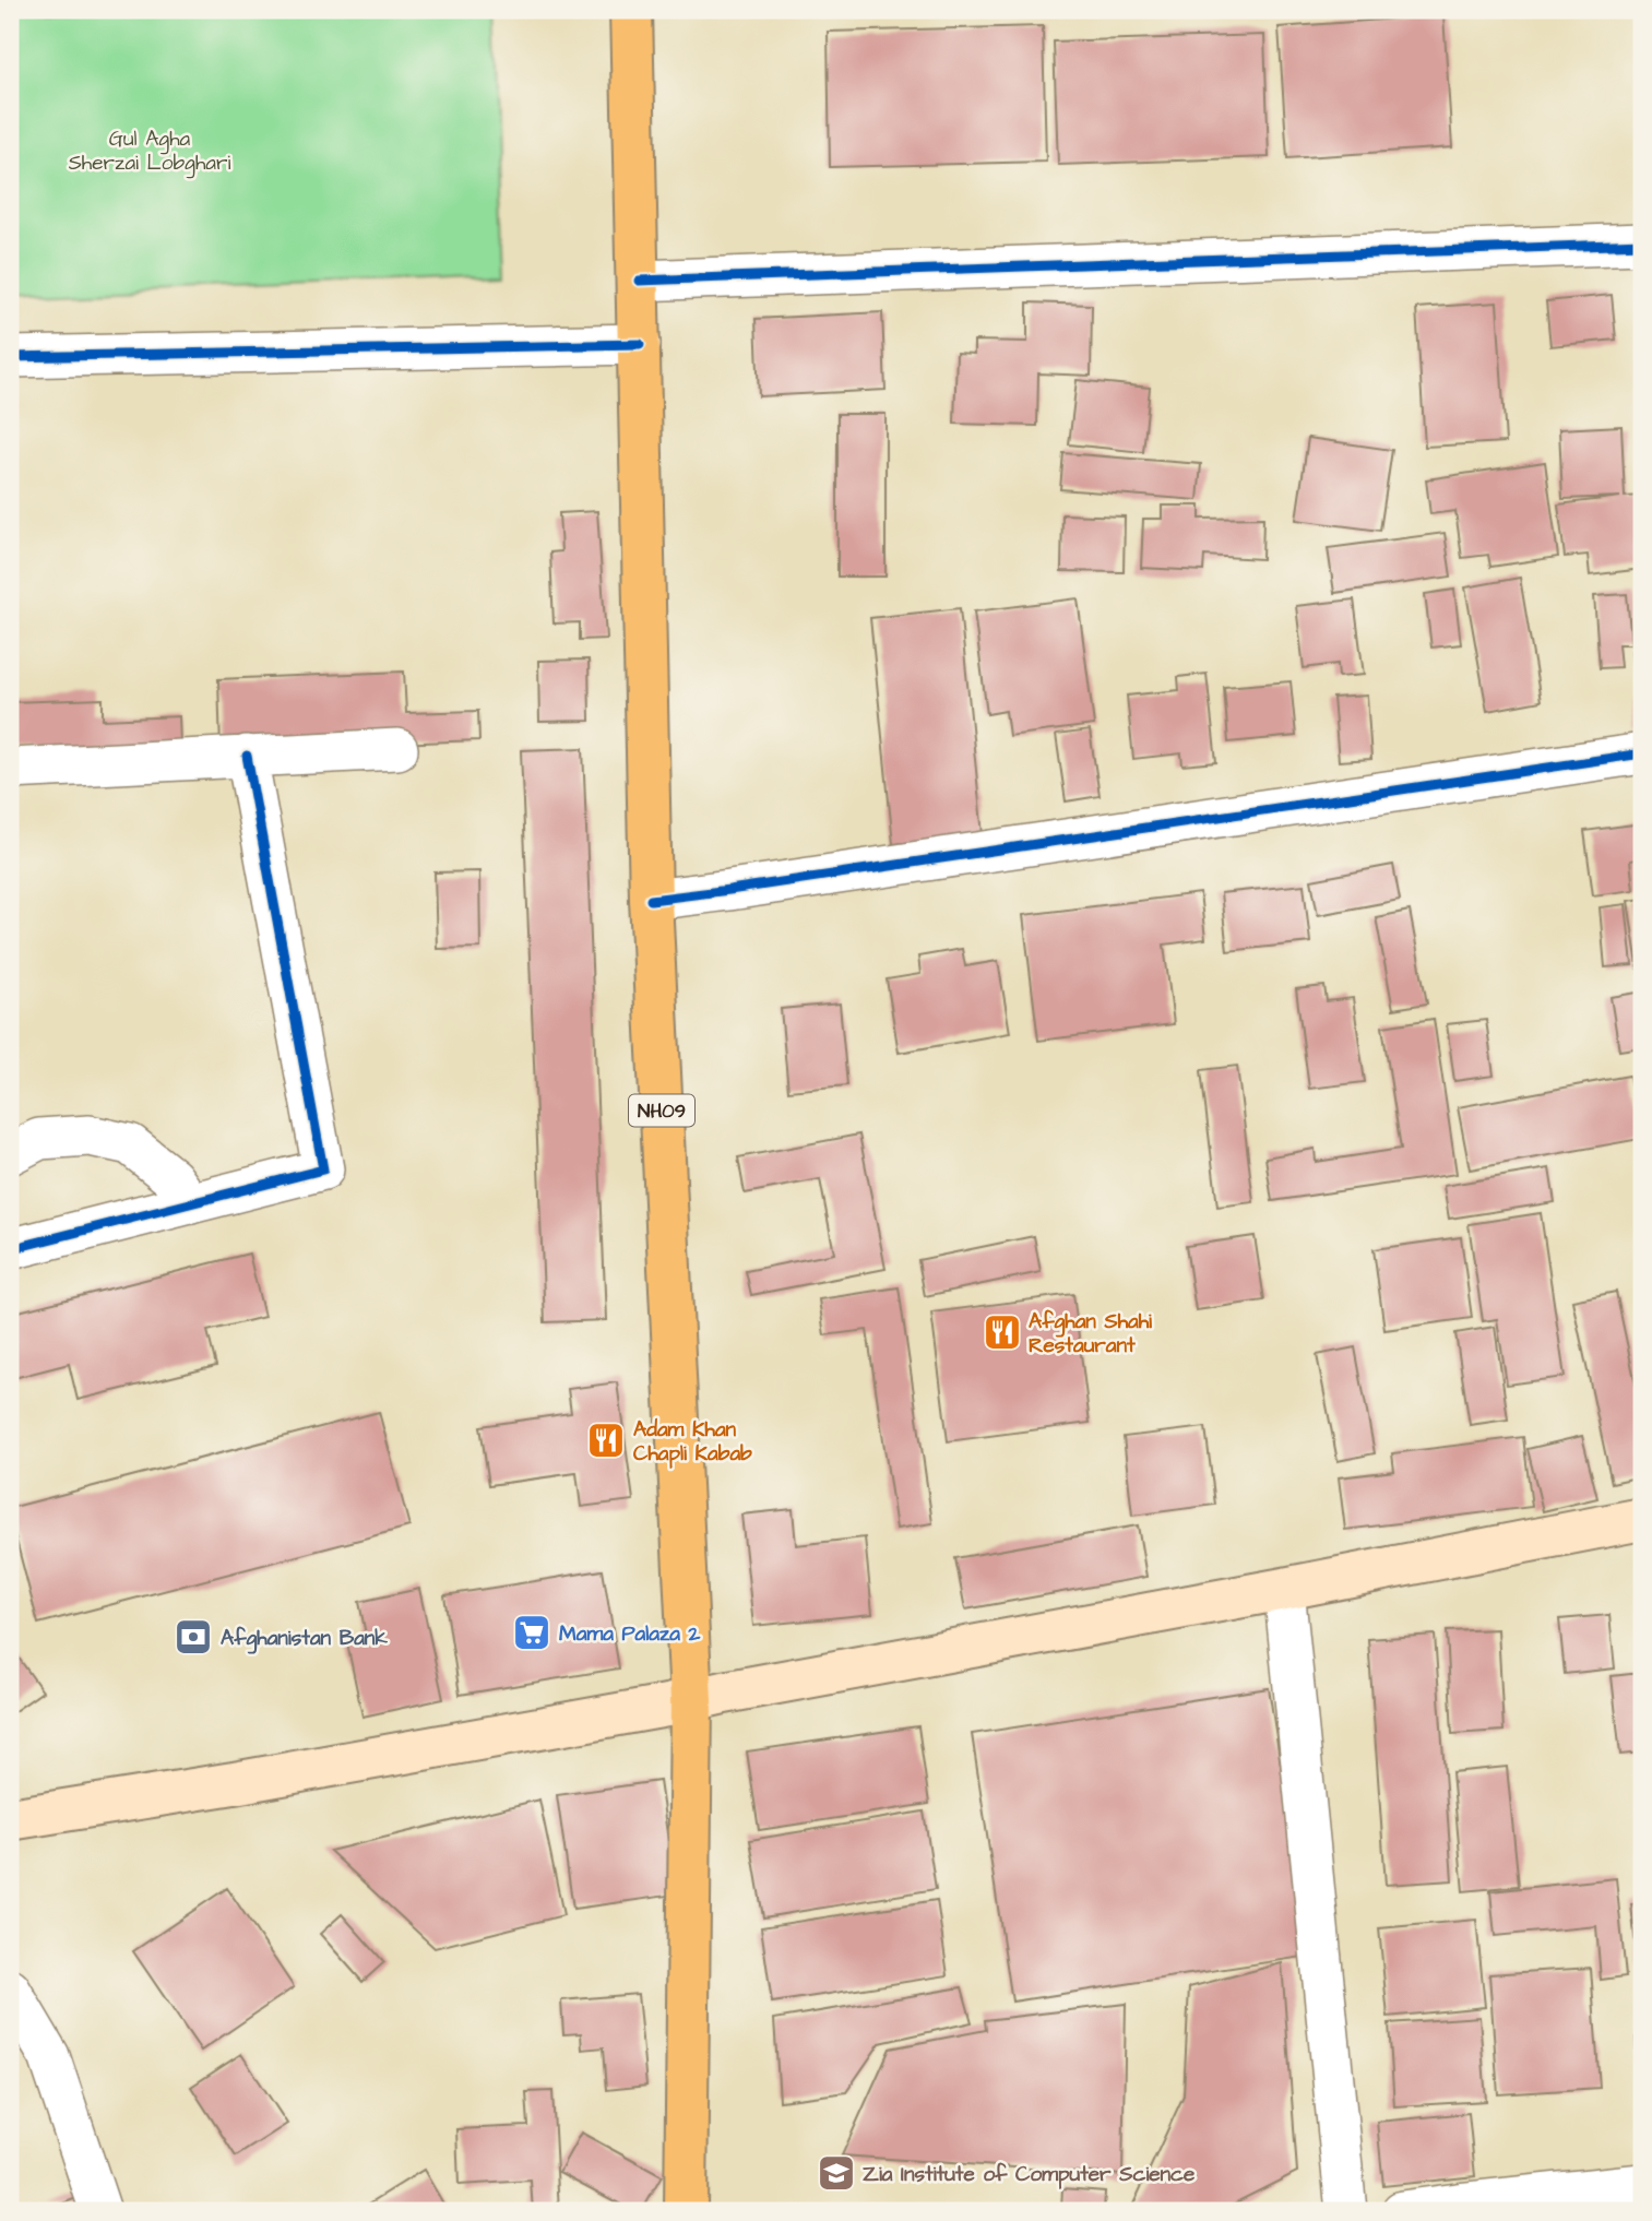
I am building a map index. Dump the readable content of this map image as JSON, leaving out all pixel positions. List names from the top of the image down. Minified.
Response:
{"streets":{"main road":["NH09"]},"parks":["Gul Agha Sherzai Lobghari"],"places":{"restaurant":["Afghan Shahi Restaurant","Adam Khan Chapli Kabab"],"supermarket":["Mama Palaza 2"],"bank":["Afghanistan Bank"],"school or university":["Zia Institute of Computer Science"]}}
